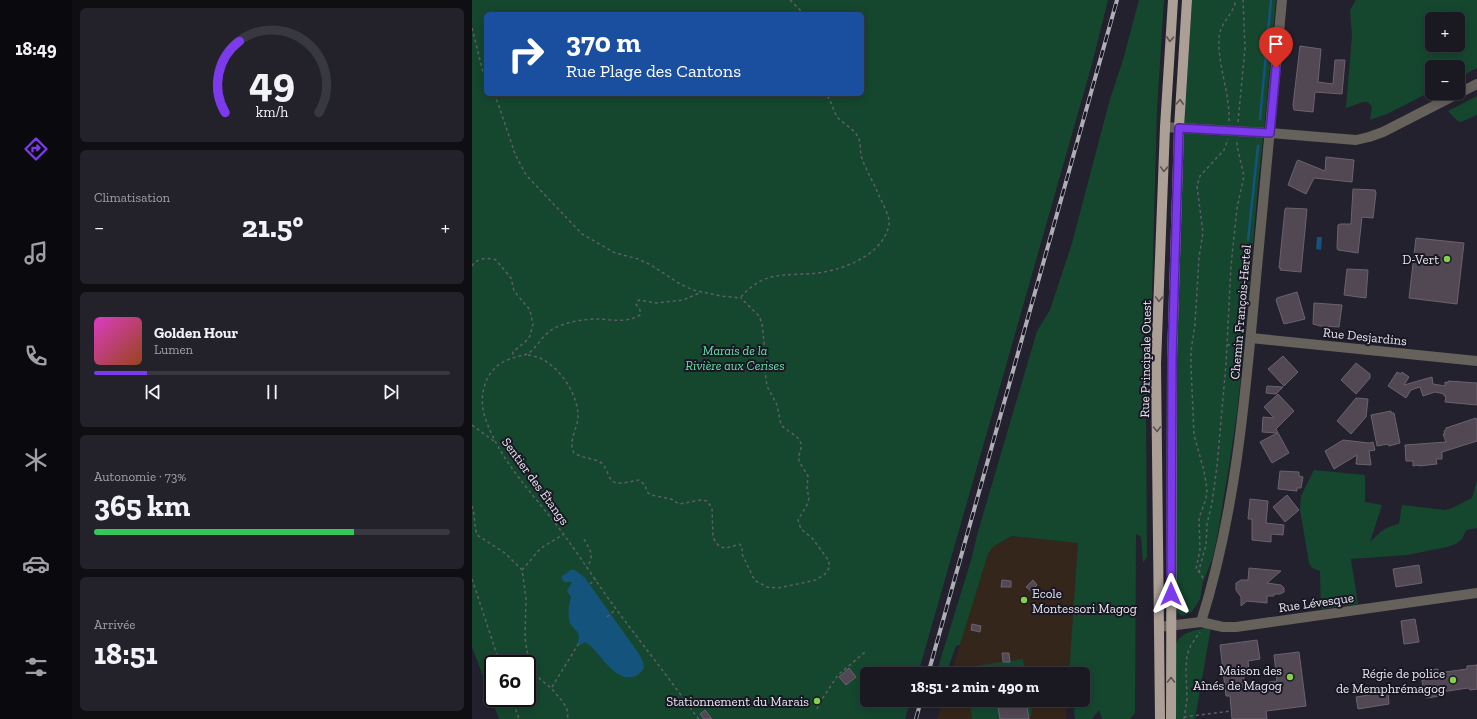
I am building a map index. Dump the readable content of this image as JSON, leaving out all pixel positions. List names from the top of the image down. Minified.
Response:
{"streets":{"main road":["Rue Principale Ouest"],"street":["Chemin François-Hertel","Rue Desjardins","Rue Lévesque"],"path":["Sentier des Étangs"]},"crossings":[["Chemin François-Hertel","Rue Desjardins"],["Chemin François-Hertel","Rue Lévesque"],["Rue Principale Ouest","Rue Lévesque"]],"parks":["Marais de la Rivière aux Cerises"],"places":["D-Vert","Ecole Montessori Magog","Maison des Aînés de Magog","Régie de police de Memphrémagog","Stationnement du Marais"],"page":{"tabs":"18:49","map_buttons":["+","−"],"turn":["370 m","Rue Plage des Cantons"],"tile":["Climatisation",["Autonomie · 73%","365 km"],["Arrivée","18:51"]],"heat":["−","21.5°","+"],"song":["Golden Hour","Lumen"],"limit":"60","trip":"18:51 · 2 min · 490 m","gauge":["49","km/h"]}}
